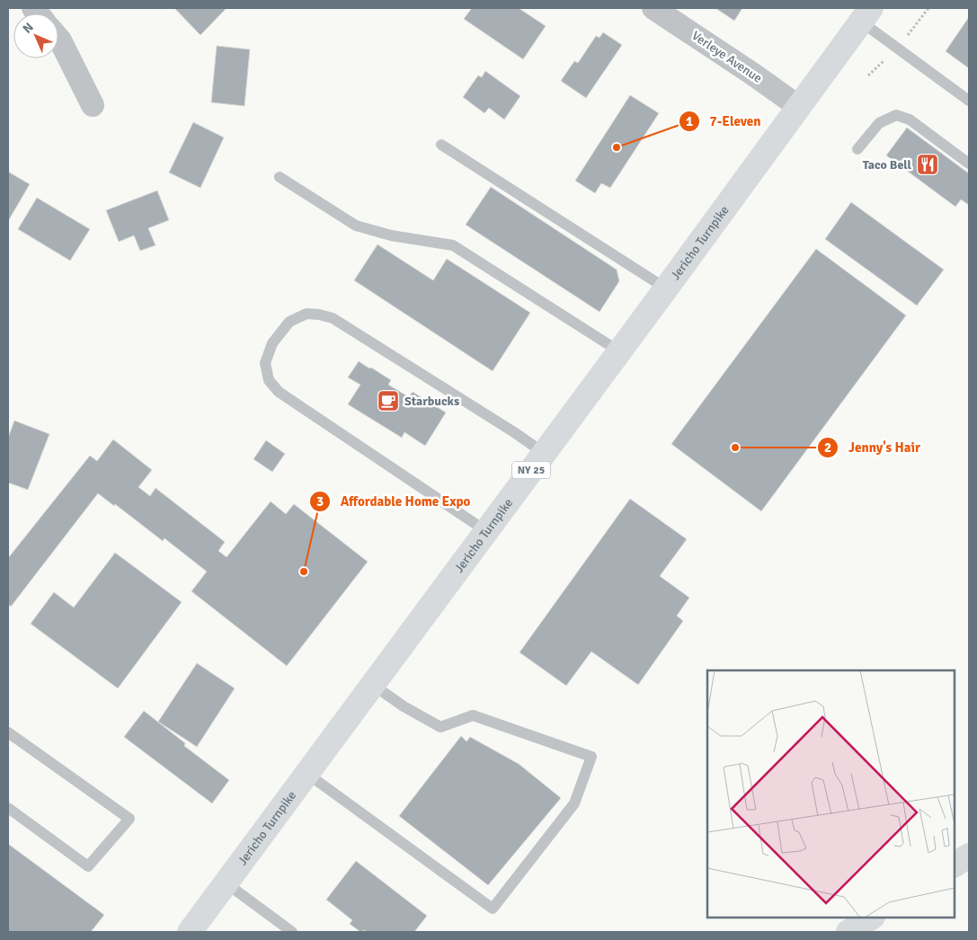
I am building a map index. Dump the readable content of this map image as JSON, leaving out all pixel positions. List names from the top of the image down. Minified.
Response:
{"streets":{"main road":["Jericho Turnpike","NY 25"],"street":["Verleye Avenue"]},"crossings":[["Verleye Avenue","Jericho Turnpike"]],"places":{"other":["7-Eleven","Jenny's Hair","Affordable Home Expo"],"restaurant":["Taco Bell"],"cafe":["Starbucks"]},"north":"top left"}
